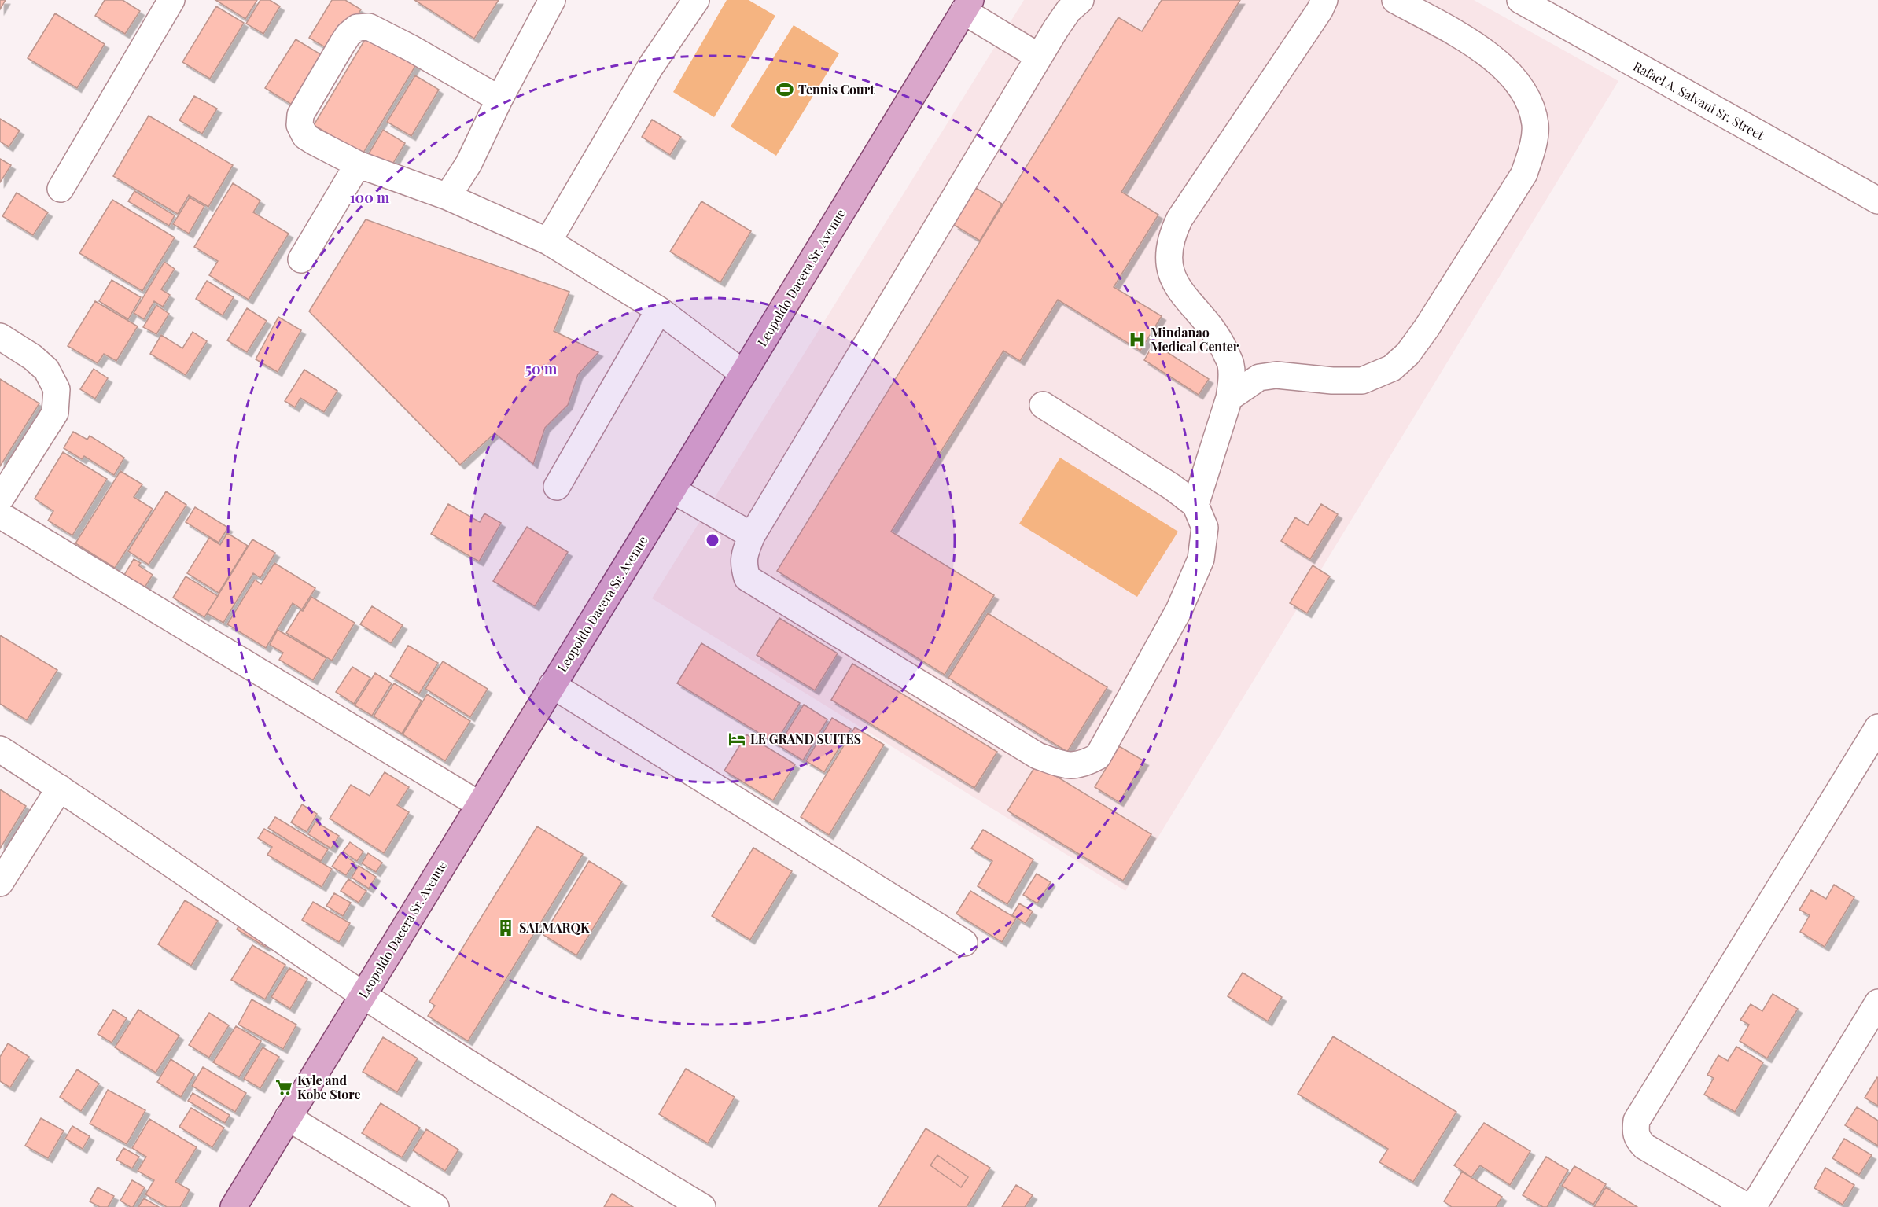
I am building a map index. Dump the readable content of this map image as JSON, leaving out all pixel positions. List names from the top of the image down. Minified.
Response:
{"streets":{"main road":["Leopoldo Dacera Sr. Avenue"],"street":["Rafael A. Salvani Sr. Street"]},"places":{"sports":["Tennis Court"],"hospital":["Mindanao Medical Center"],"hotel":["LE GRAND SUITES"],"building":["SALMARQK"],"supermarket":["Kyle and Kobe Store"]},"rings":["100 m","50 m"]}
